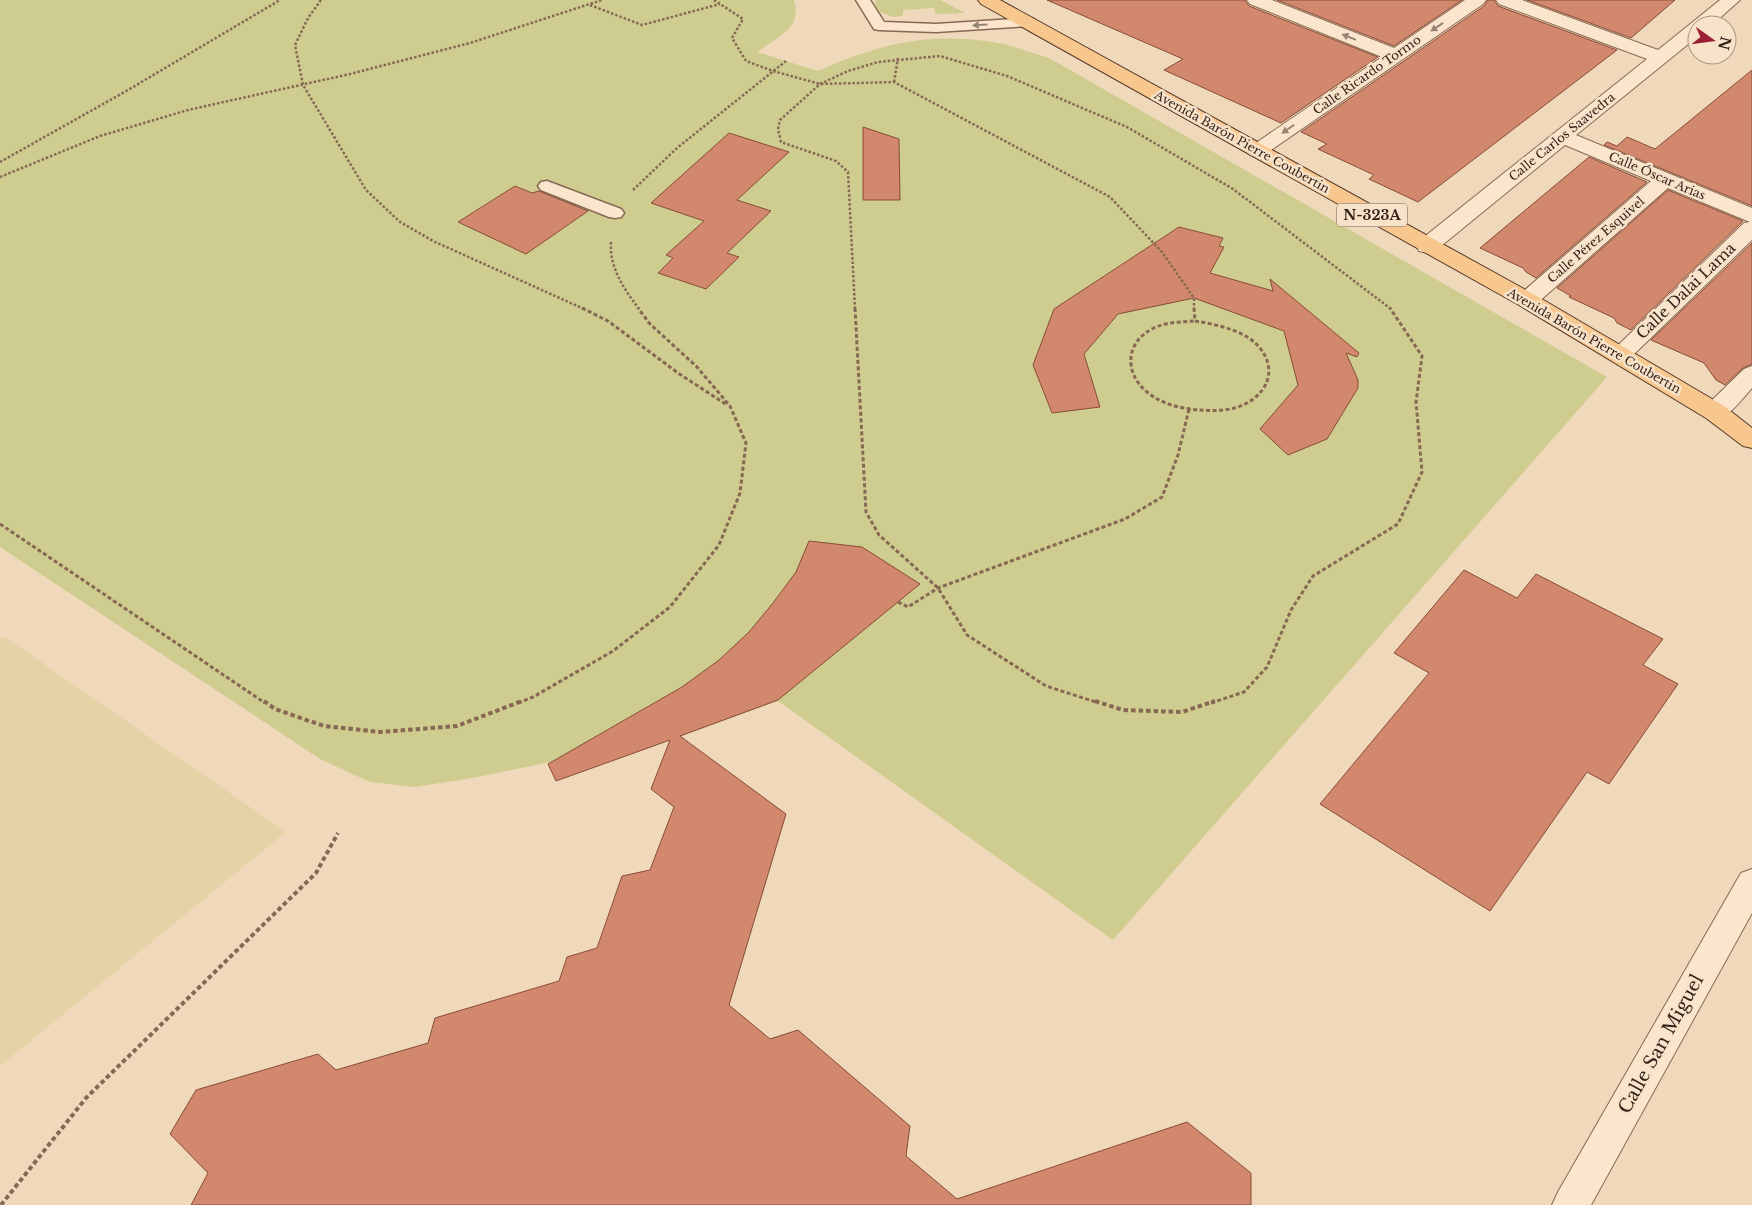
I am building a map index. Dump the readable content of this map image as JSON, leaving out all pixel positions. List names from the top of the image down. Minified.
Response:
{"streets":{"main road":["Avenida Barón Pierre Coubertin","N-323A"],"street":["Calle Ricardo Tormo","Calle Carlos Saavedra","Calle Óscar Arias","Calle Pérez Esquivel","Calle Dalai Lama","Calle San Miguel"]},"crossings":[["Calle Ricardo Tormo","Avenida Barón Pierre Coubertin"],["Calle Carlos Saavedra","Avenida Barón Pierre Coubertin"],["Calle Carlos Saavedra","Calle Óscar Arias"],["Avenida Barón Pierre Coubertin","Calle Pérez Esquivel"],["Avenida Barón Pierre Coubertin","Calle Dalai Lama"],["Calle Óscar Arias","Calle Pérez Esquivel"]],"one_way":["Calle Ricardo Tormo"],"north":"right"}
